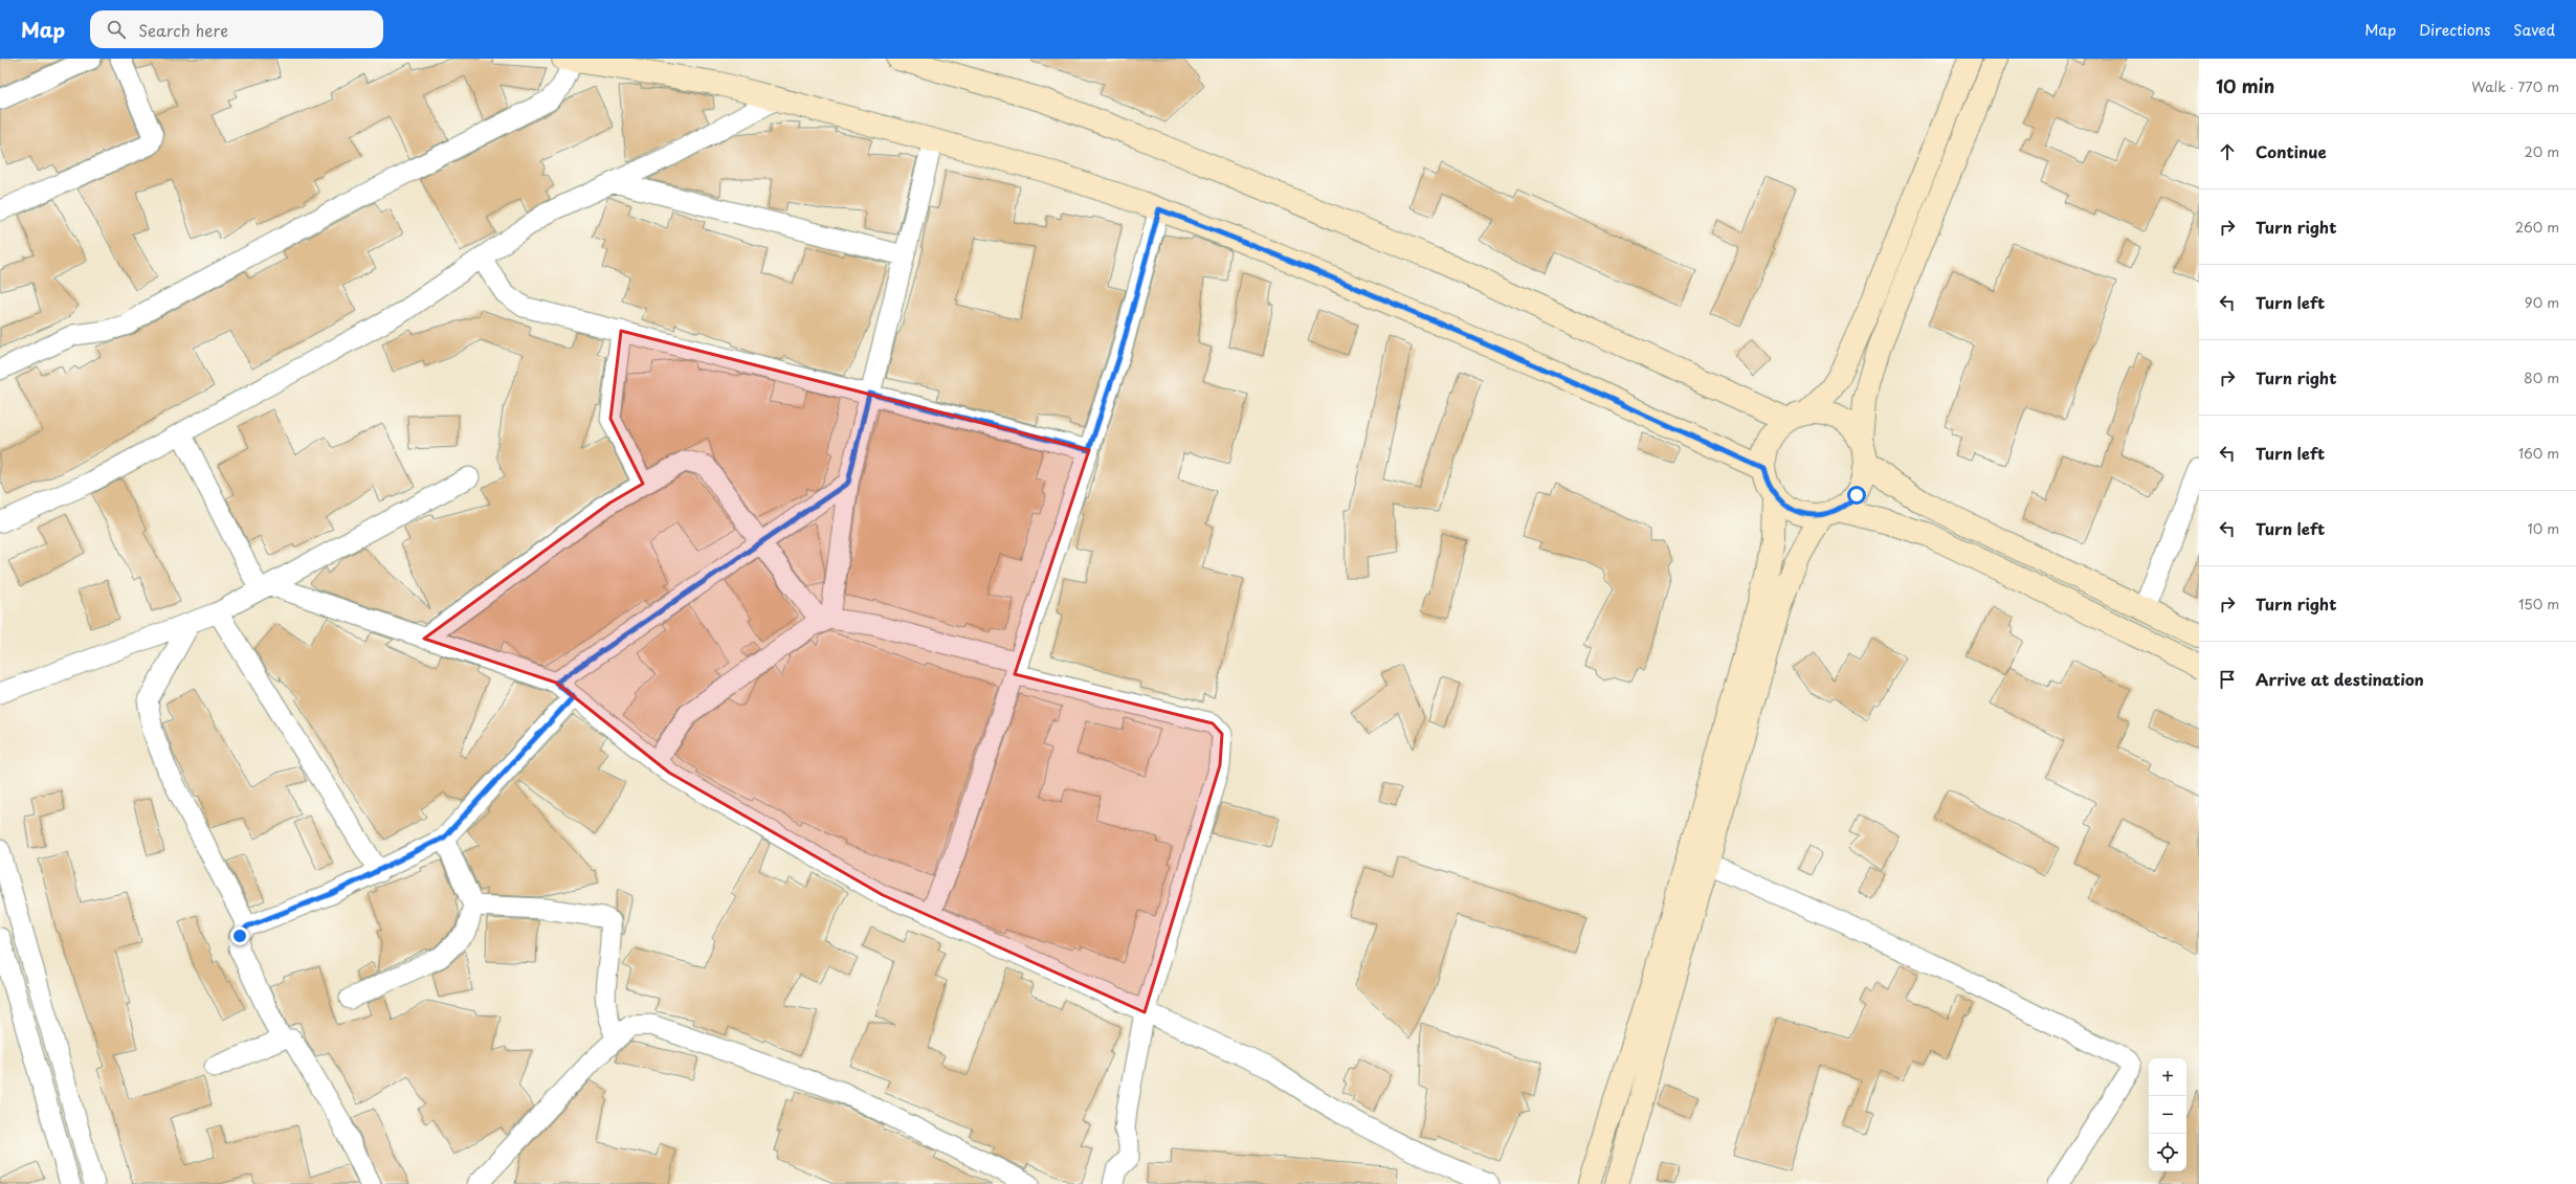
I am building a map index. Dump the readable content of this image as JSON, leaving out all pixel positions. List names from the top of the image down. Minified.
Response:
{"page":{"header":"Map","search":"Search here","nav":["Map","Directions","Saved"],"heading":["10 min","Walk · 770 m"],"list":[["Continue","20 m"],["Turn right","260 m"],["Turn left","90 m"],["Turn right","80 m"],["Turn left","160 m"],["Turn left","10 m"],["Turn right","150 m"],"Arrive at destination"],"map_buttons":["+","−"]}}
